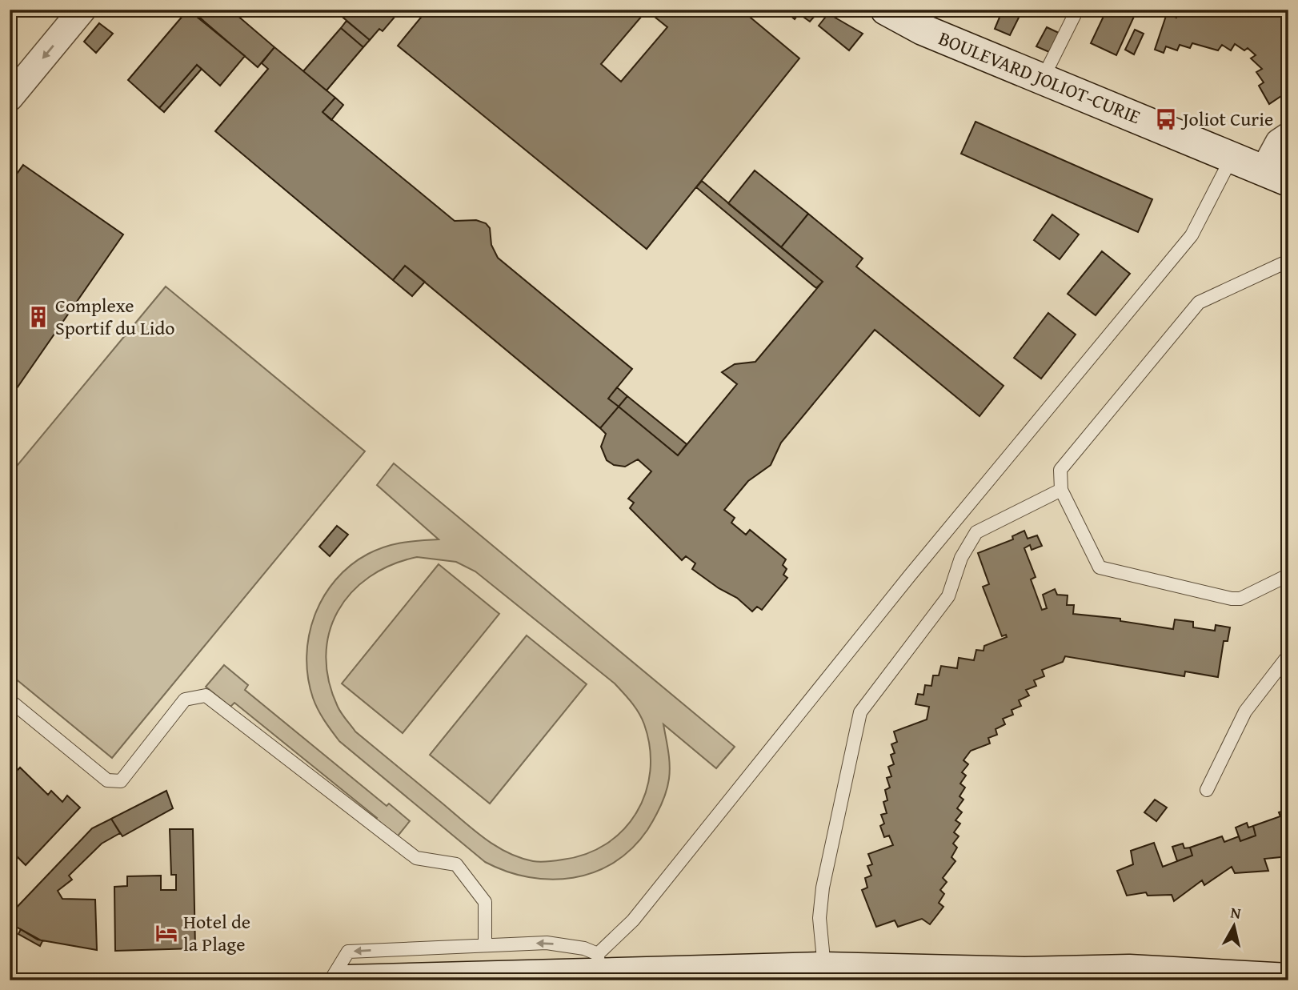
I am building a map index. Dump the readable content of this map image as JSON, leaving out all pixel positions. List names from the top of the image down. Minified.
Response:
{"streets":{"street":["BOULEVARD JOLIOT-CURIE"]},"places":{"bus stop":["Joliot Curie"],"building":["Complexe Sportif du Lido"],"hotel":["Hotel de la Plage"]},"north":"top"}
